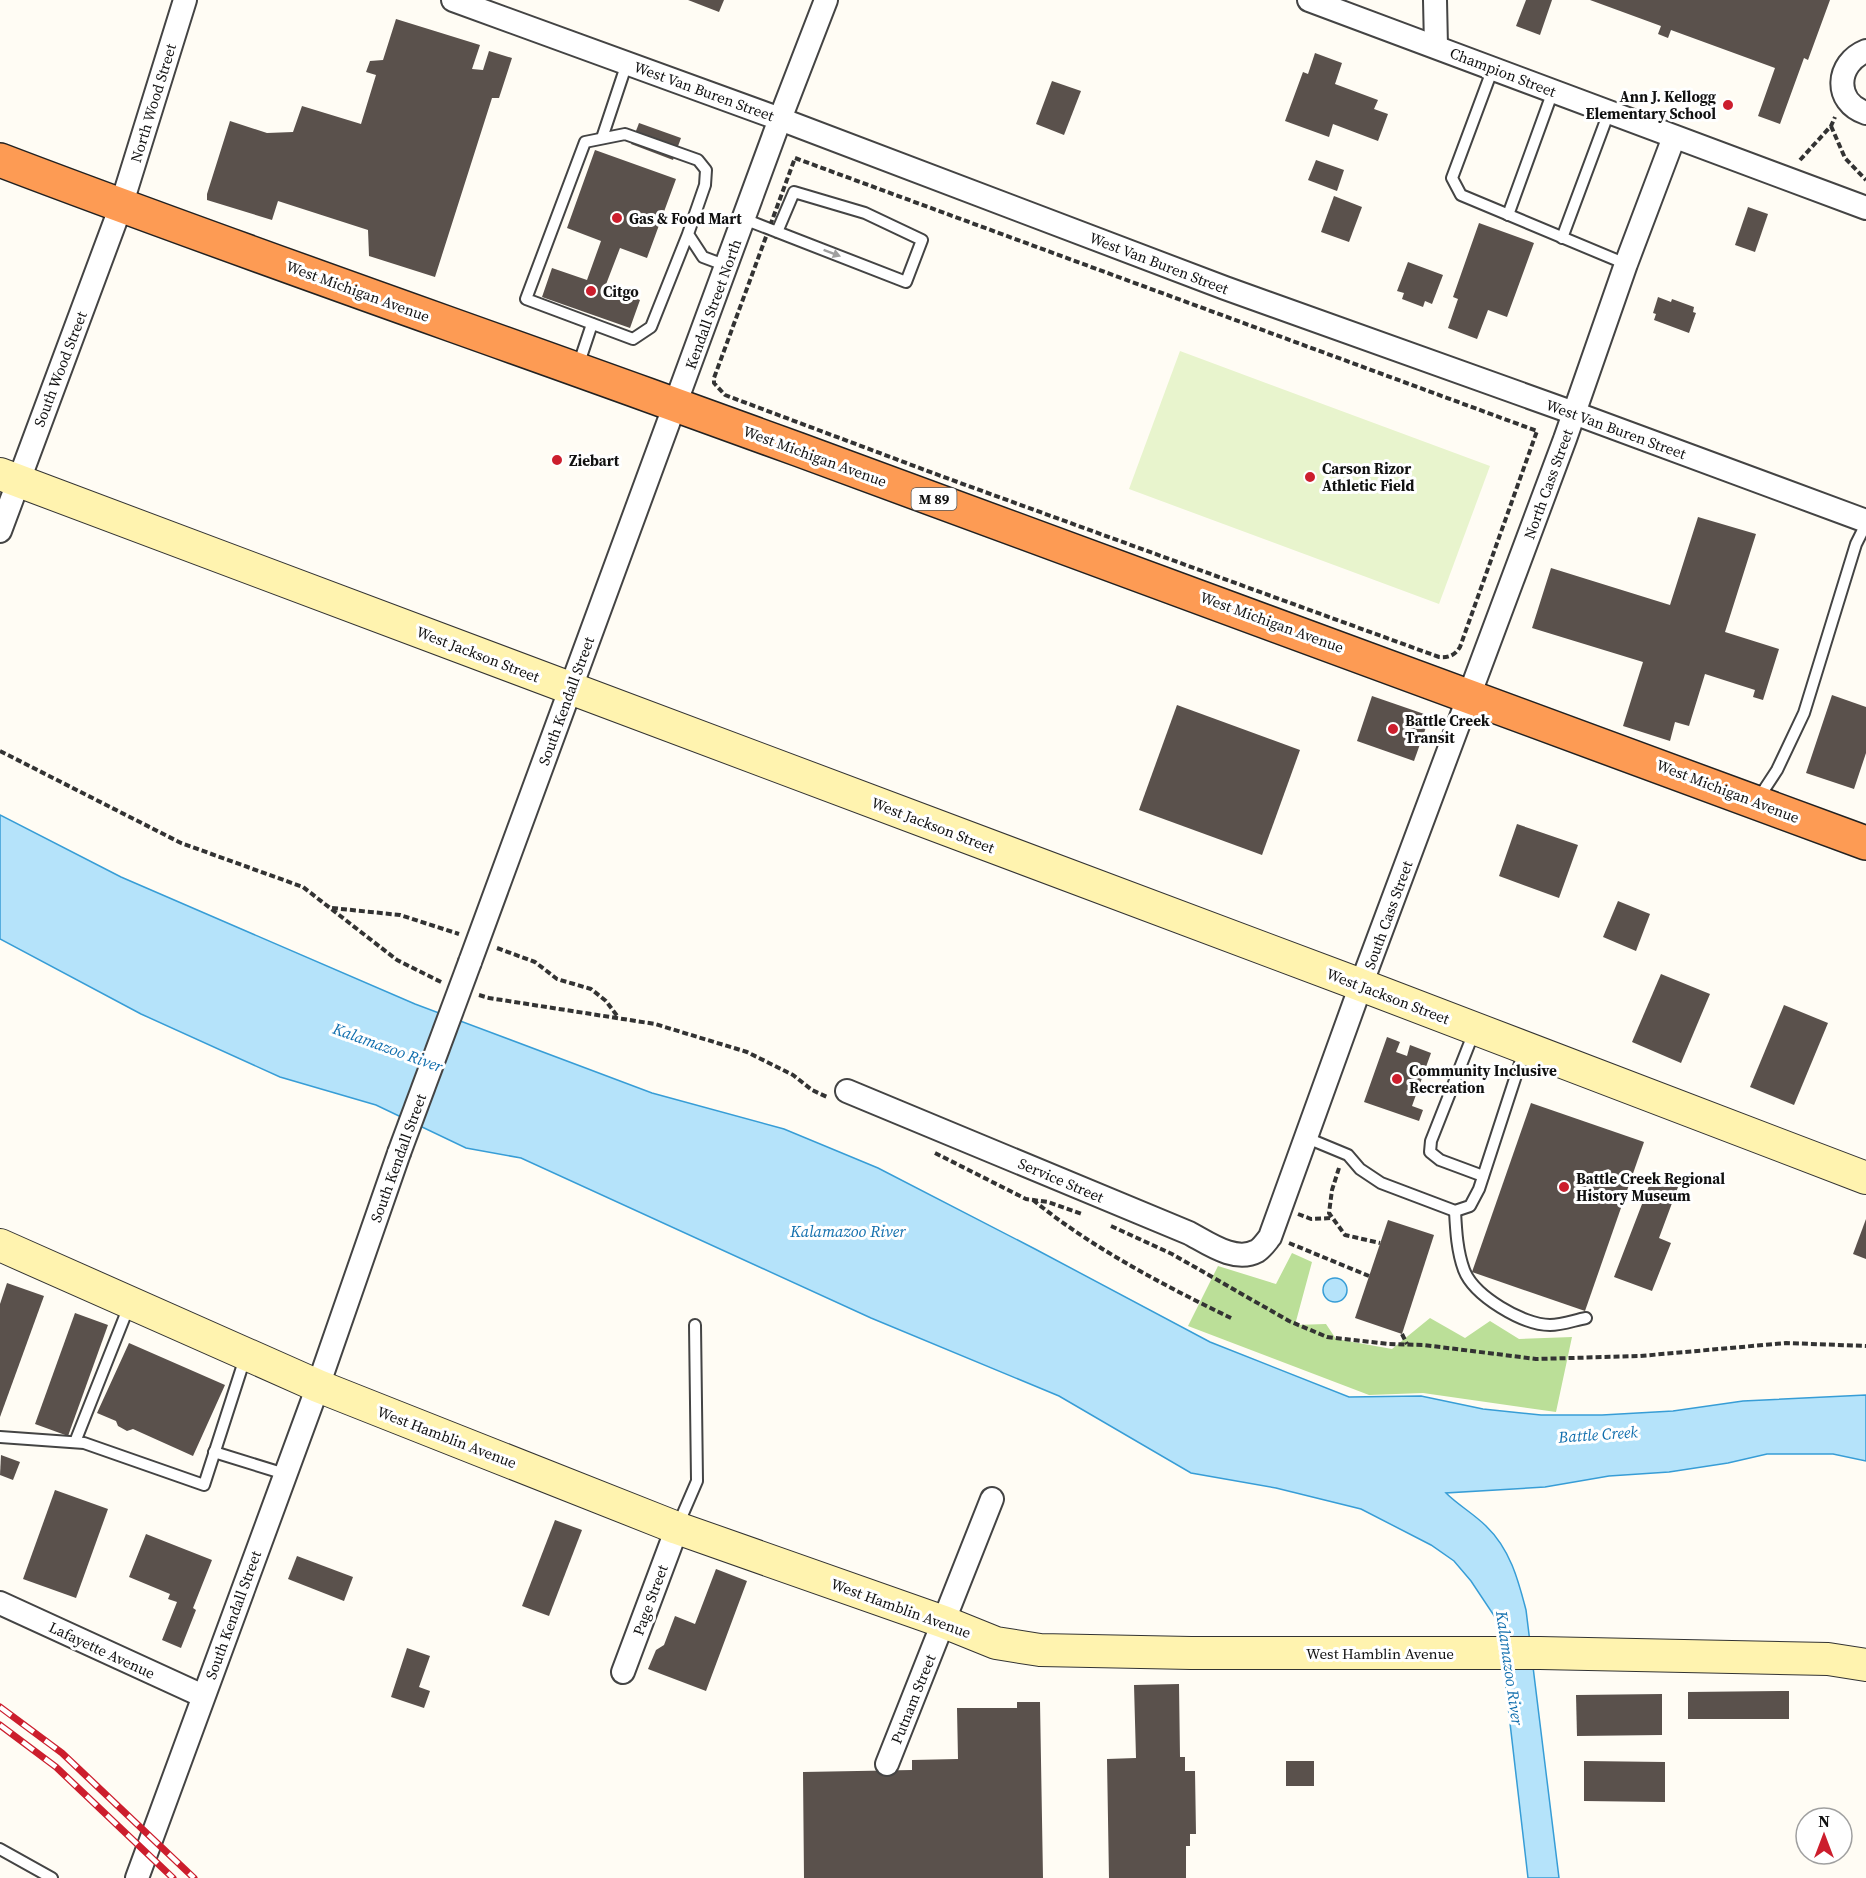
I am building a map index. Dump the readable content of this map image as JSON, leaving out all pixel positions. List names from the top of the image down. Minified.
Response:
{"streets":{"highway":["West Michigan Avenue","M 89"],"street":["Champion Street","West Van Buren Street","North Wood Street","Kendall Street North","South Wood Street","North Cass Street","West Jackson Street","South Kendall Street","South Cass Street","Service Street","West Hamblin Avenue","Page Street","Lafayette Avenue","Putnam Street"]},"crossings":[["Champion Street","North Cass Street"],["West Van Buren Street","Kendall Street North"],["West Van Buren Street","North Cass Street"],["North Wood Street","West Michigan Avenue"],["North Wood Street","South Wood Street"],["West Michigan Avenue","Kendall Street North"],["West Michigan Avenue","South Wood Street"],["West Michigan Avenue","North Cass Street"],["West Michigan Avenue","South Kendall Street"],["West Michigan Avenue","South Cass Street"],["Kendall Street North","South Kendall Street"],["South Wood Street","West Jackson Street"],["North Cass Street","South Cass Street"],["West Jackson Street","South Kendall Street"],["West Jackson Street","South Cass Street"],["South Kendall Street","West Hamblin Avenue"],["South Kendall Street","Lafayette Avenue"],["South Cass Street","Service Street"],["West Hamblin Avenue","Page Street"],["West Hamblin Avenue","Putnam Street"]],"water":["Kalamazoo River","Battle Creek"],"places":["Ann J. Kellogg Elementary School","Gas & Food Mart","Citgo","Ziebart","Carson Rizor Athletic Field","Battle Creek Transit","Community Inclusive Recreation","Battle Creek Regional History Museum"],"north":"top"}
